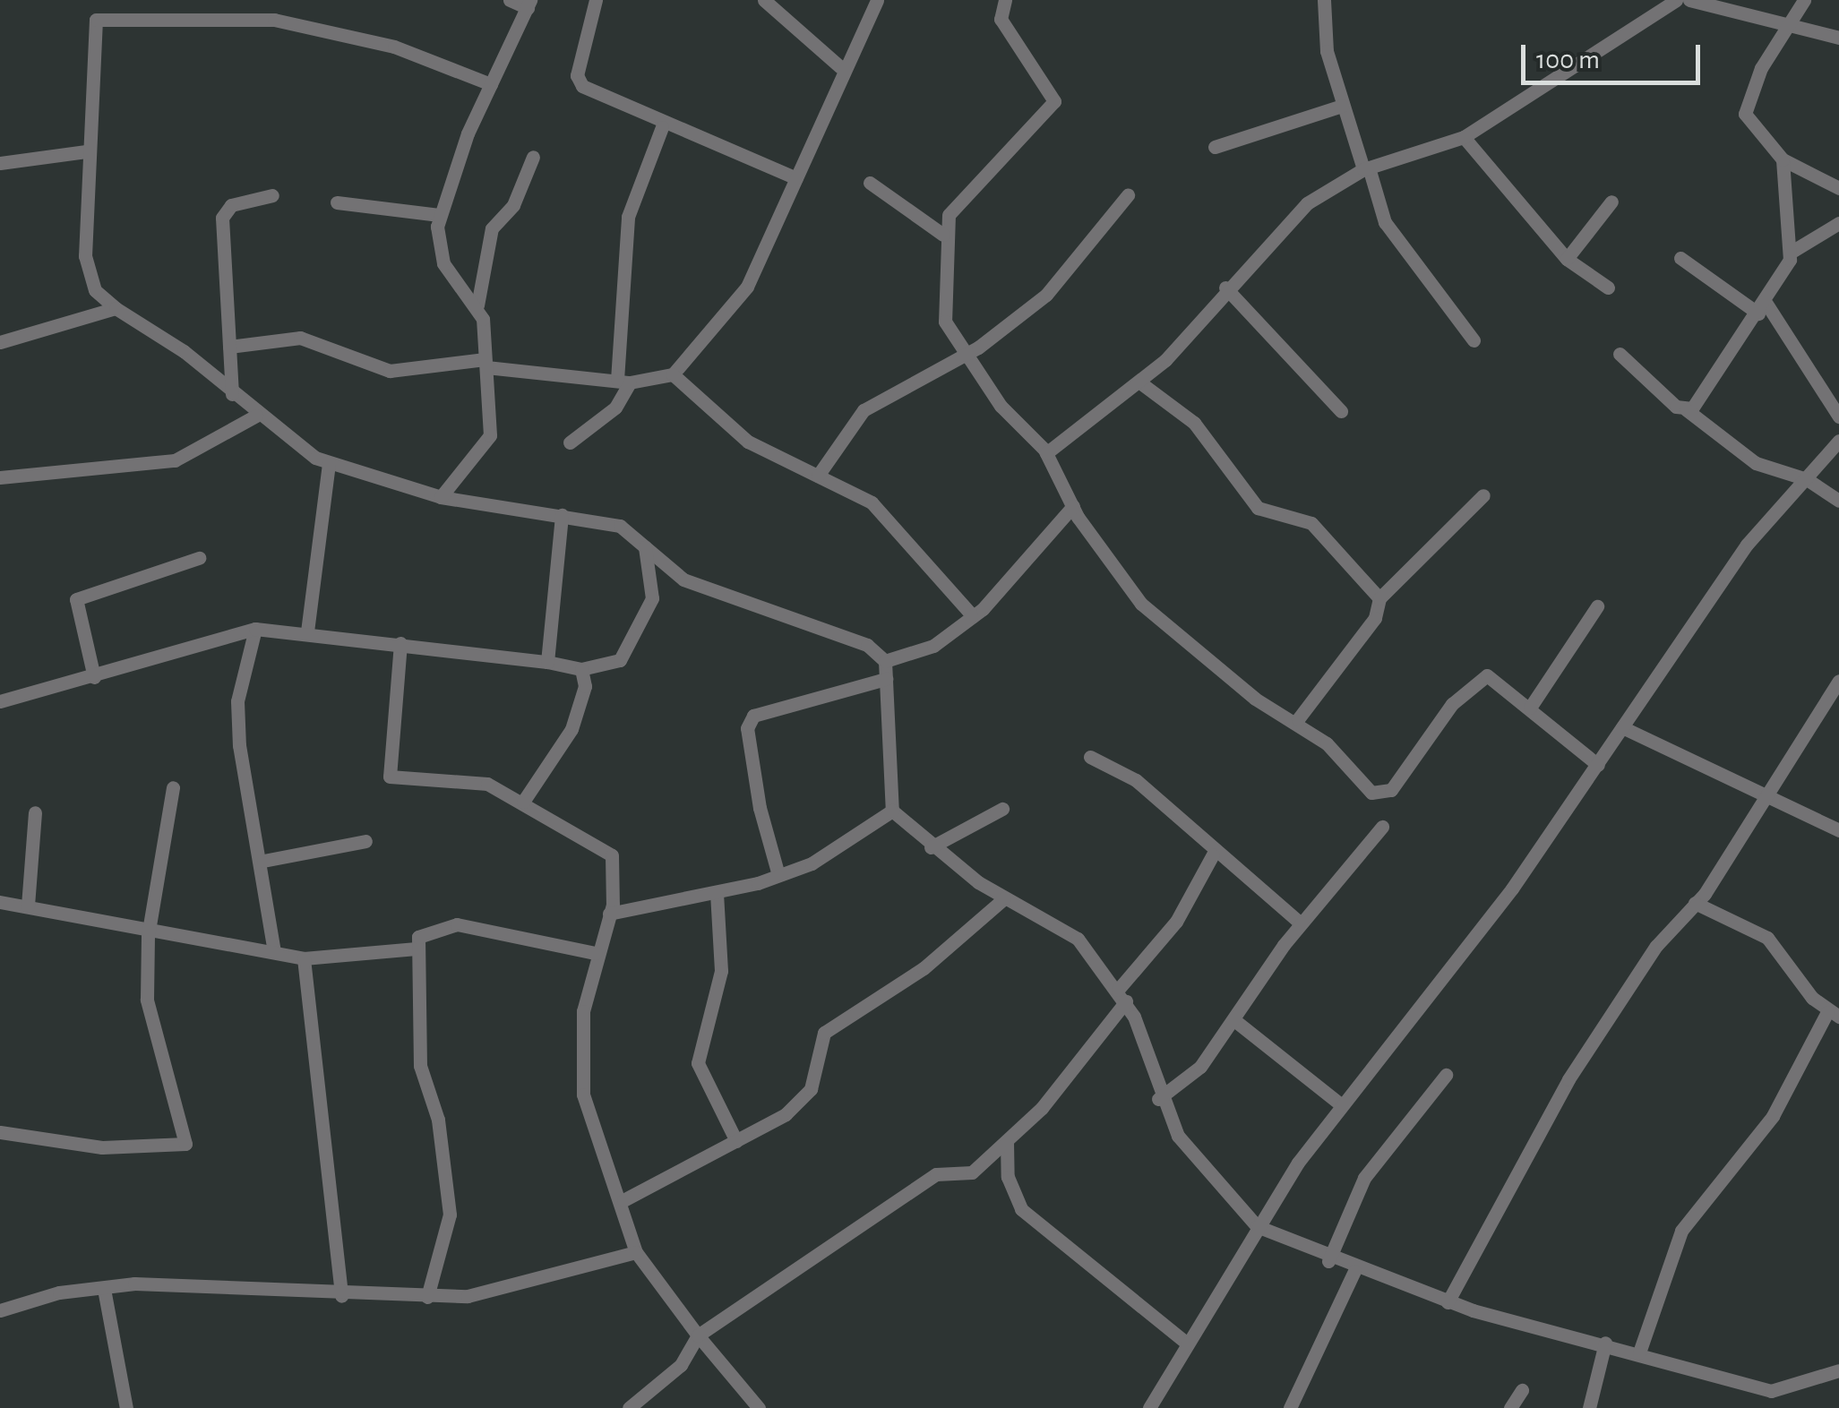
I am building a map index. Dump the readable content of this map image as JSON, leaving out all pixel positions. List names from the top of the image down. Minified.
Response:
{"scale_bar":"100 m"}
